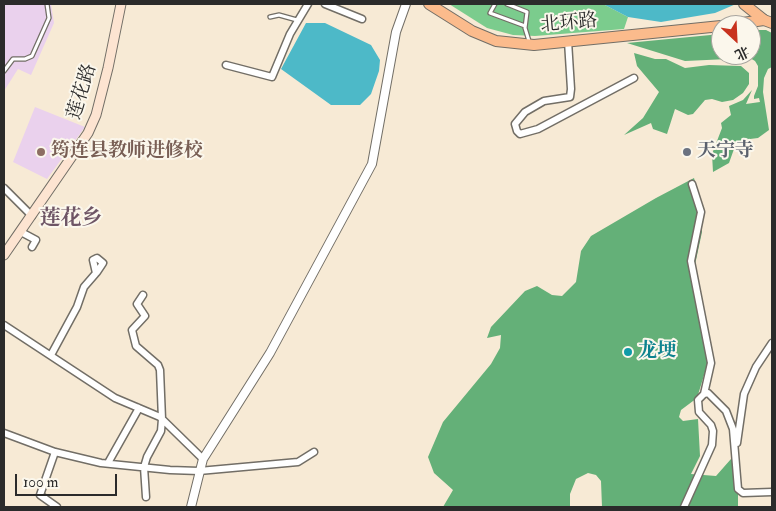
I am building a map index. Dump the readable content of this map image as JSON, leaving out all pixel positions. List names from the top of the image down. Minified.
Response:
{"streets":{"main road":["北环路","莲花路"]},"districts":["莲花乡"],"places":["筠连县教师进修校","天宁寺","龙埂"],"scale_bar":"100 m","north":"bottom right"}
